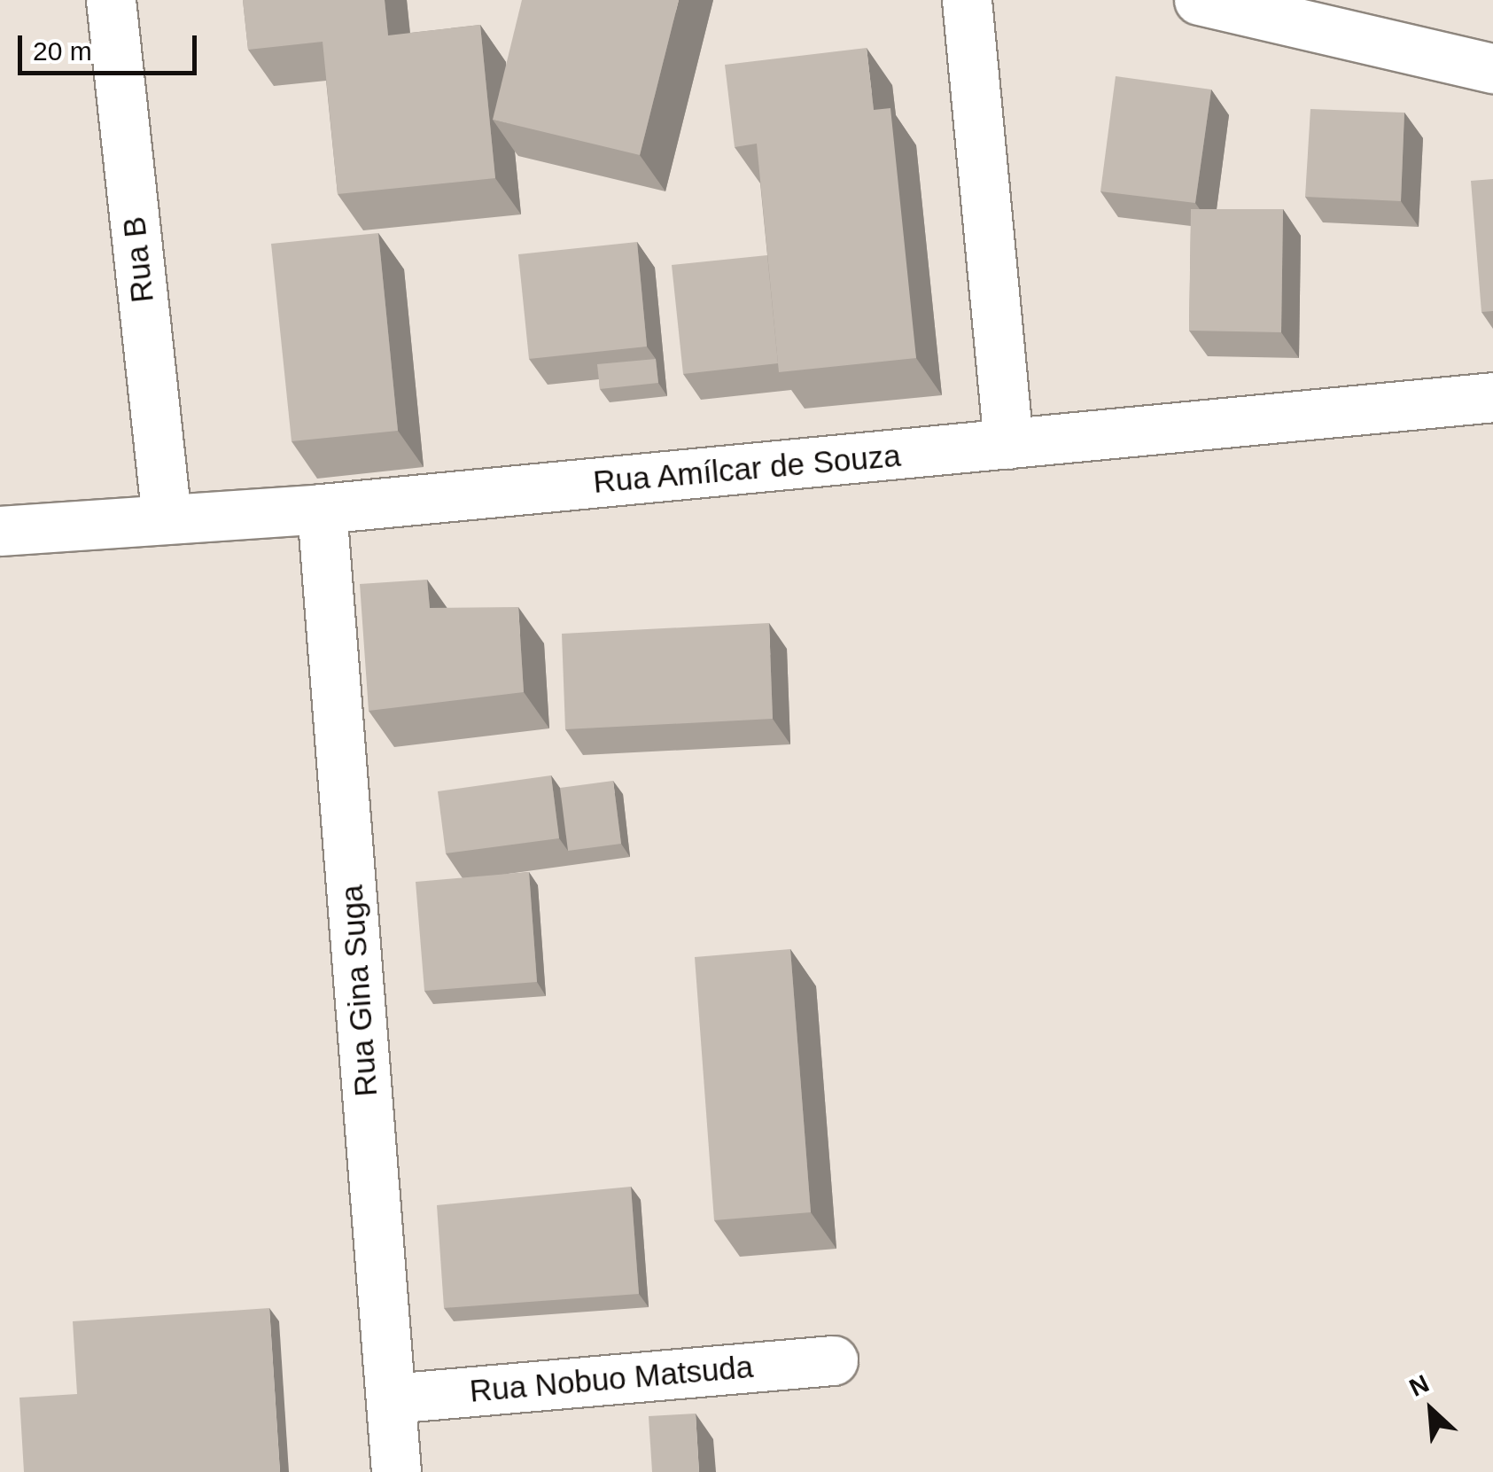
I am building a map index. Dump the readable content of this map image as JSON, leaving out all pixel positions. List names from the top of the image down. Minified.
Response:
{"streets":{"street":["Rua B","Rua Amílcar de Souza","Rua Gina Suga","Rua Nobuo Matsuda"]},"crossings":[["Rua B","Rua Amílcar de Souza"],["Rua Amílcar de Souza","Rua Gina Suga"],["Rua Gina Suga","Rua Nobuo Matsuda"]],"scale_bar":"20 m","north":"top left"}
